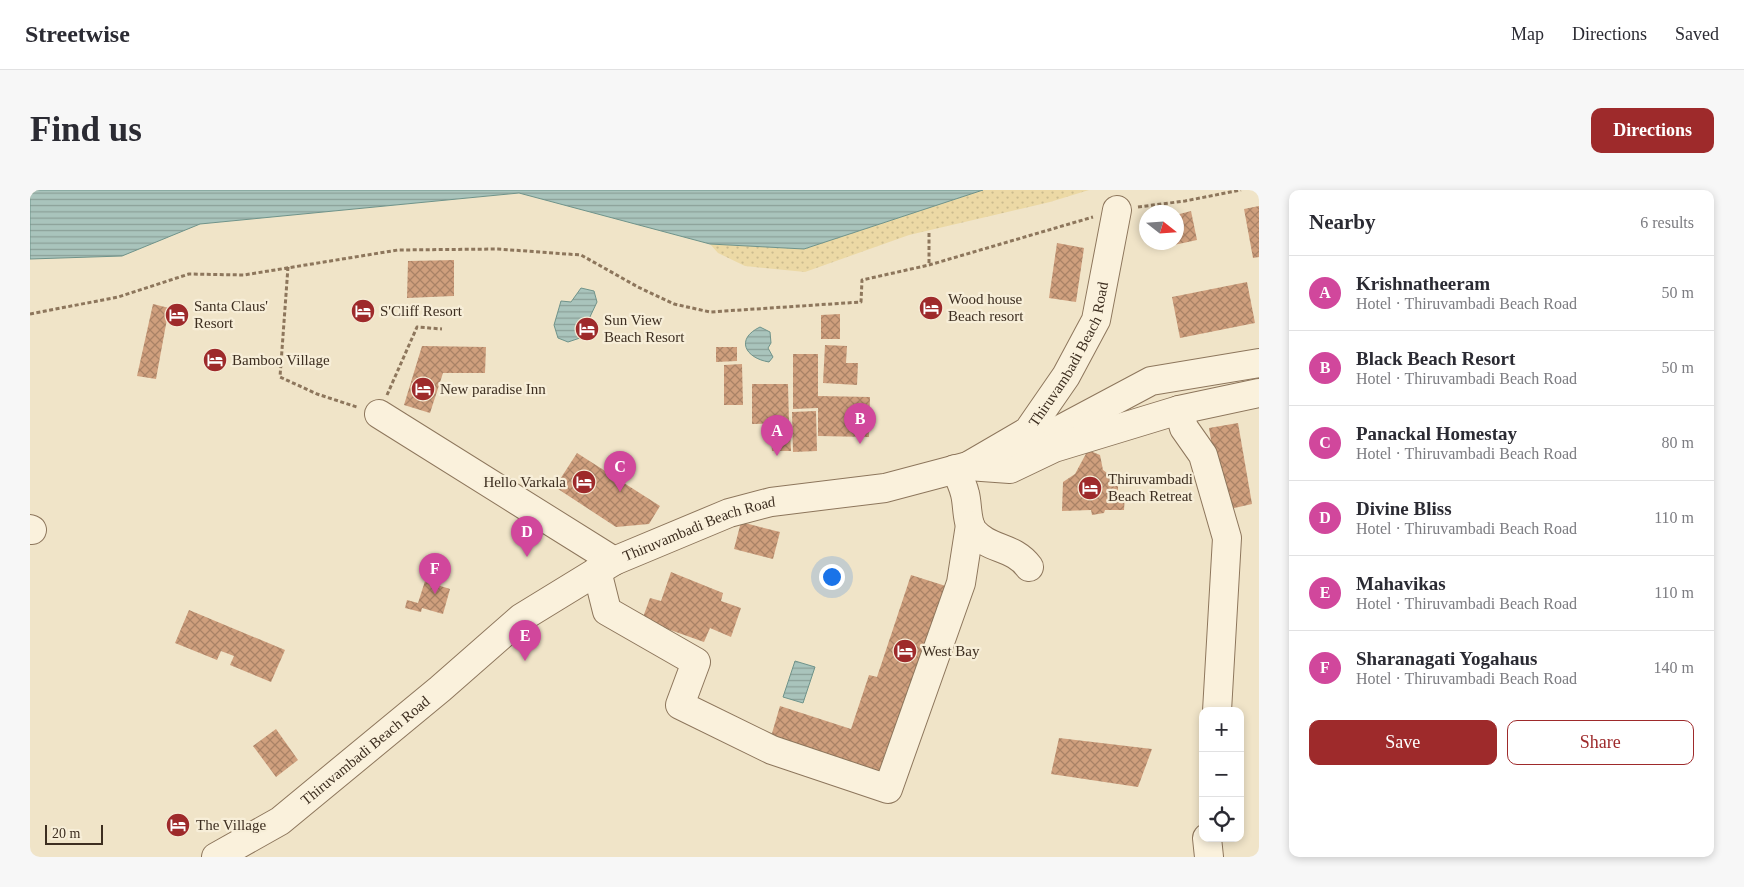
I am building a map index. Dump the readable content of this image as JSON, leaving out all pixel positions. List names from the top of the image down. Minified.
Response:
{"streets":{"street":["Thiruvambadi Beach Road"]},"places":{"hotel":["Wood house Beach resort","S'Cliff Resort","Santa Claus' Resort","Sun View Beach Resort","Bamboo Village","New paradise Inn","Hello Varkala","Thiruvambadi Beach Retreat","West Bay","The Village"]},"scale_bar":"20 m","north":"right","page":{"header":"Streetwise","nav":["Map","Directions","Saved"],"buttons":["Directions",["Save","Share"]],"title":"Find us","heading":["Nearby","6 results"],"list":[{"mark":"A","name":"Krishnatheeram","note":"Hotel · Thiruvambadi Beach Road","value":"50 m"},{"mark":"B","name":"Black Beach Resort","note":"Hotel · Thiruvambadi Beach Road","value":"50 m"},{"mark":"C","name":"Panackal Homestay","note":"Hotel · Thiruvambadi Beach Road","value":"80 m"},{"mark":"D","name":"Divine Bliss","note":"Hotel · Thiruvambadi Beach Road","value":"110 m"},{"mark":"E","name":"Mahavikas","note":"Hotel · Thiruvambadi Beach Road","value":"110 m"},{"mark":"F","name":"Sharanagati Yogahaus","note":"Hotel · Thiruvambadi Beach Road","value":"140 m"}],"pins":["B","A","C","D","F","E"],"map_buttons":["+","−"],"scale":"20 m"}}
